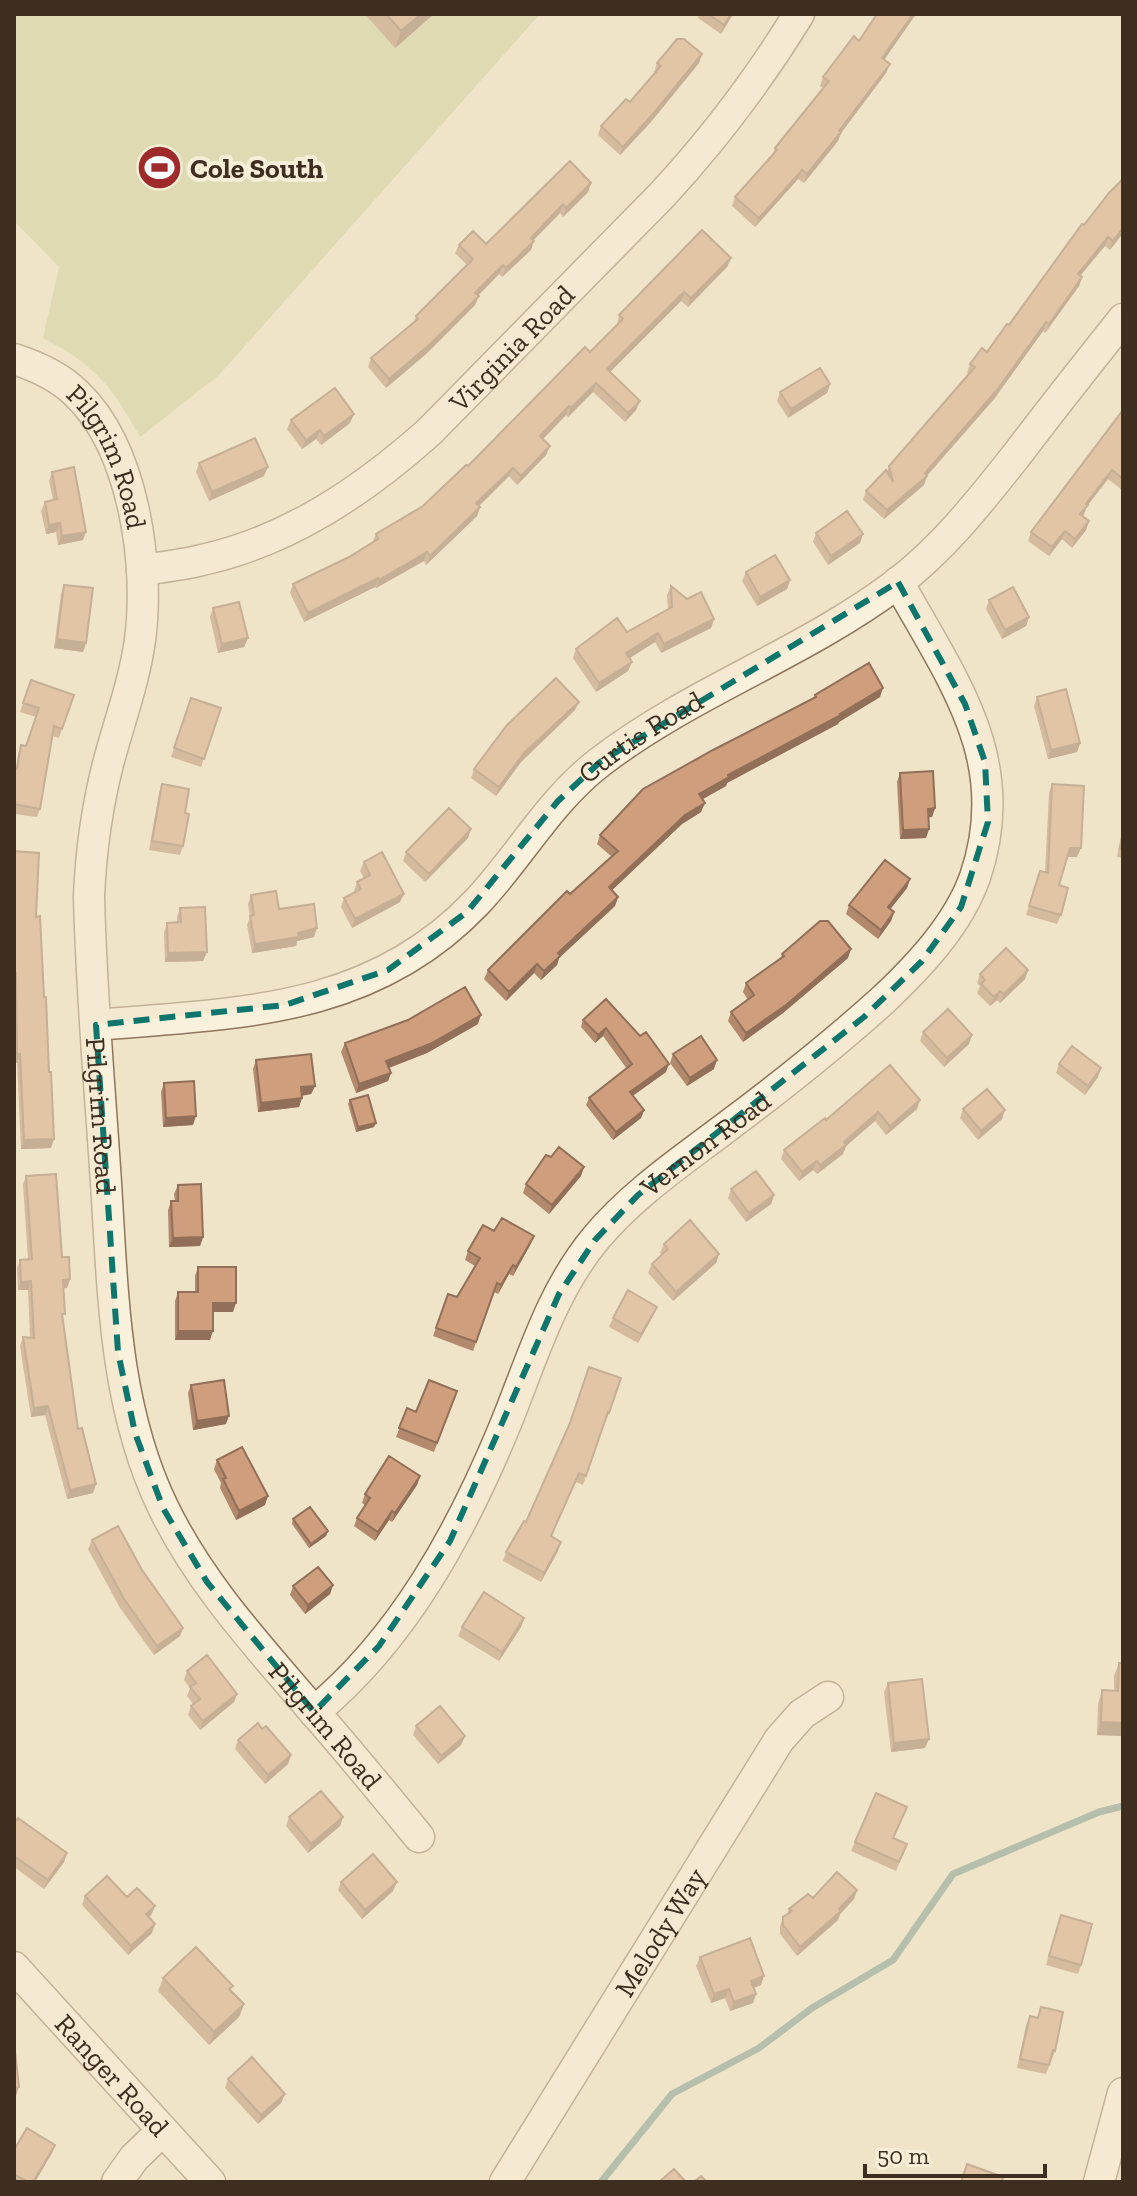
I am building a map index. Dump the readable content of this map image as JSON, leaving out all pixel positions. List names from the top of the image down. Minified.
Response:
{"streets":{"street":["Virginia Road","Pilgrim Road","Curtis Road","Vernon Road","Melody Way","Ranger Road"]},"crossings":[["Virginia Road","Pilgrim Road"],["Pilgrim Road","Curtis Road"],["Pilgrim Road","Vernon Road"],["Curtis Road","Vernon Road"]],"places":{"sports":["Cole South"]},"scale_bar":"50 m"}
